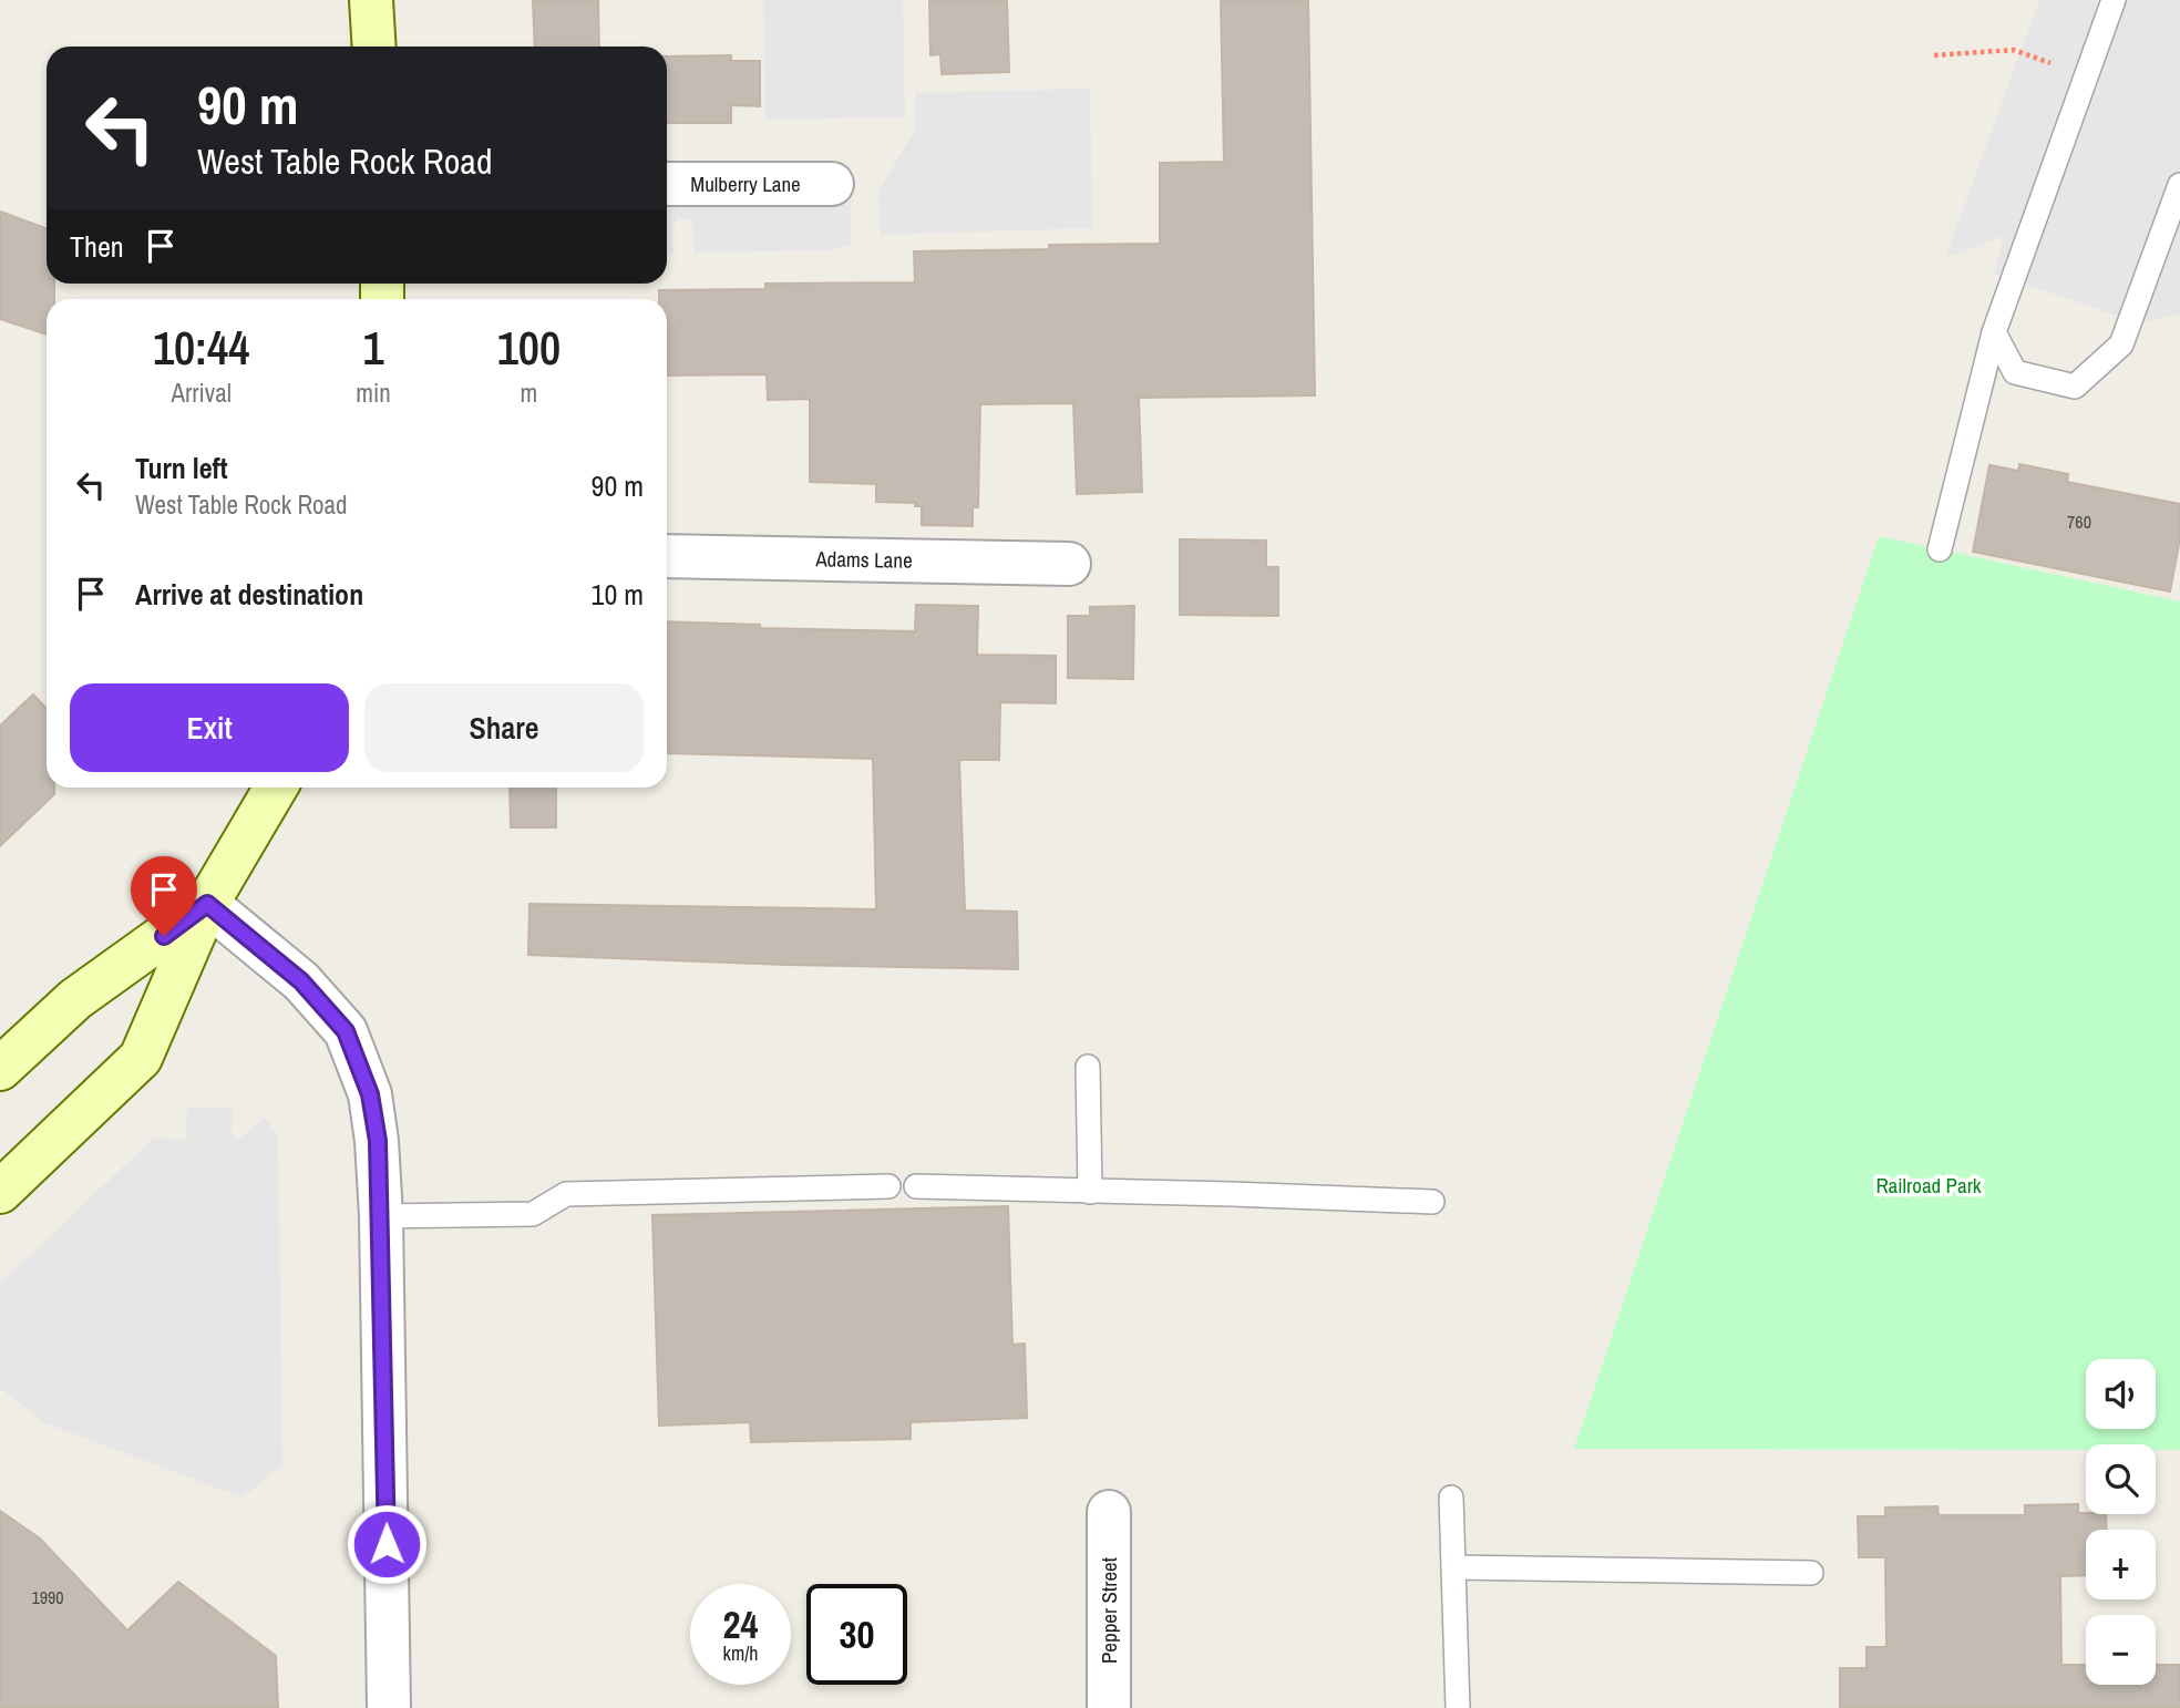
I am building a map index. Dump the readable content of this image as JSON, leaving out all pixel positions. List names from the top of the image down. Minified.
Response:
{"streets":{"street":["Mulberry Lane","Adams Lane","Pepper Street"]},"parks":["Railroad Park"],"house_numbers":["760","1990"],"page":{"turn":["90 m","West Table Rock Road"],"then":"Then","eta":["10:44","Arrival","1","min","100","m"],"list":[{"name":"Turn left","note":"West Table Rock Road","value":"90 m"},{"name":"Arrive at destination","value":"10 m"}],"buttons":["Exit","Share"],"map_buttons":["+","−"],"speed":"24 km/h","limit":"30"}}
